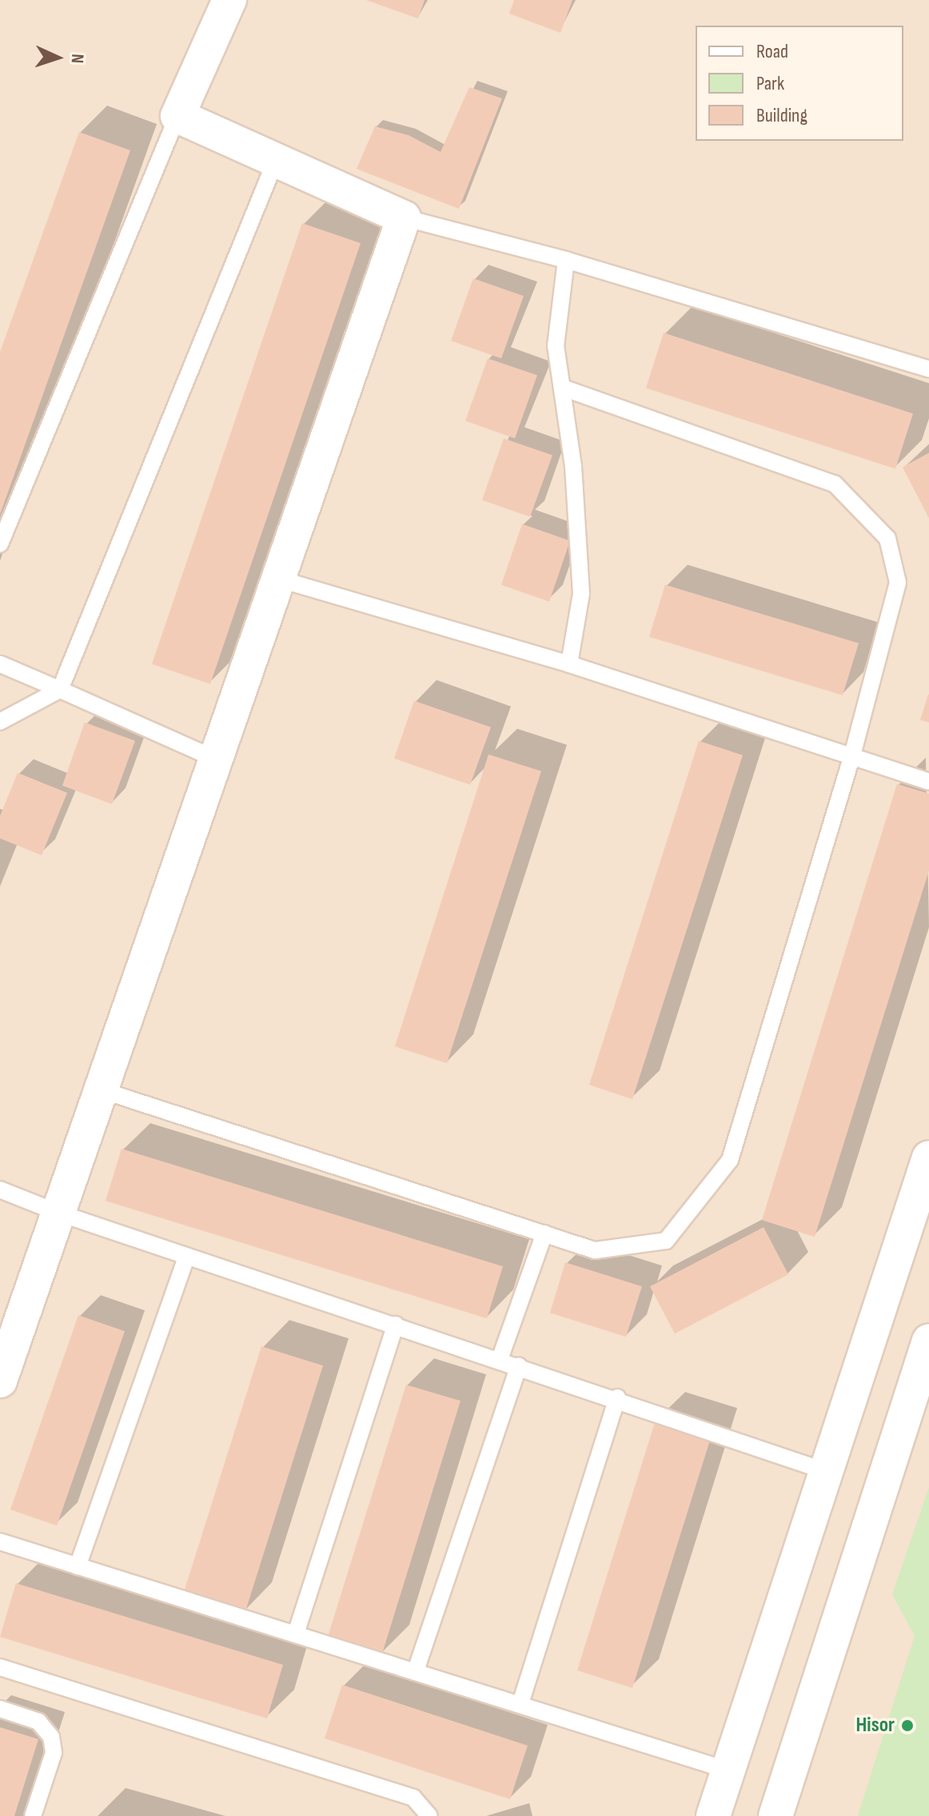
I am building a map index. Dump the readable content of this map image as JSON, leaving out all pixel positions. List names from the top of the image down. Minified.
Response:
{"places":["Hisor"],"legend":["Road","Park","Building"],"north":"right"}
